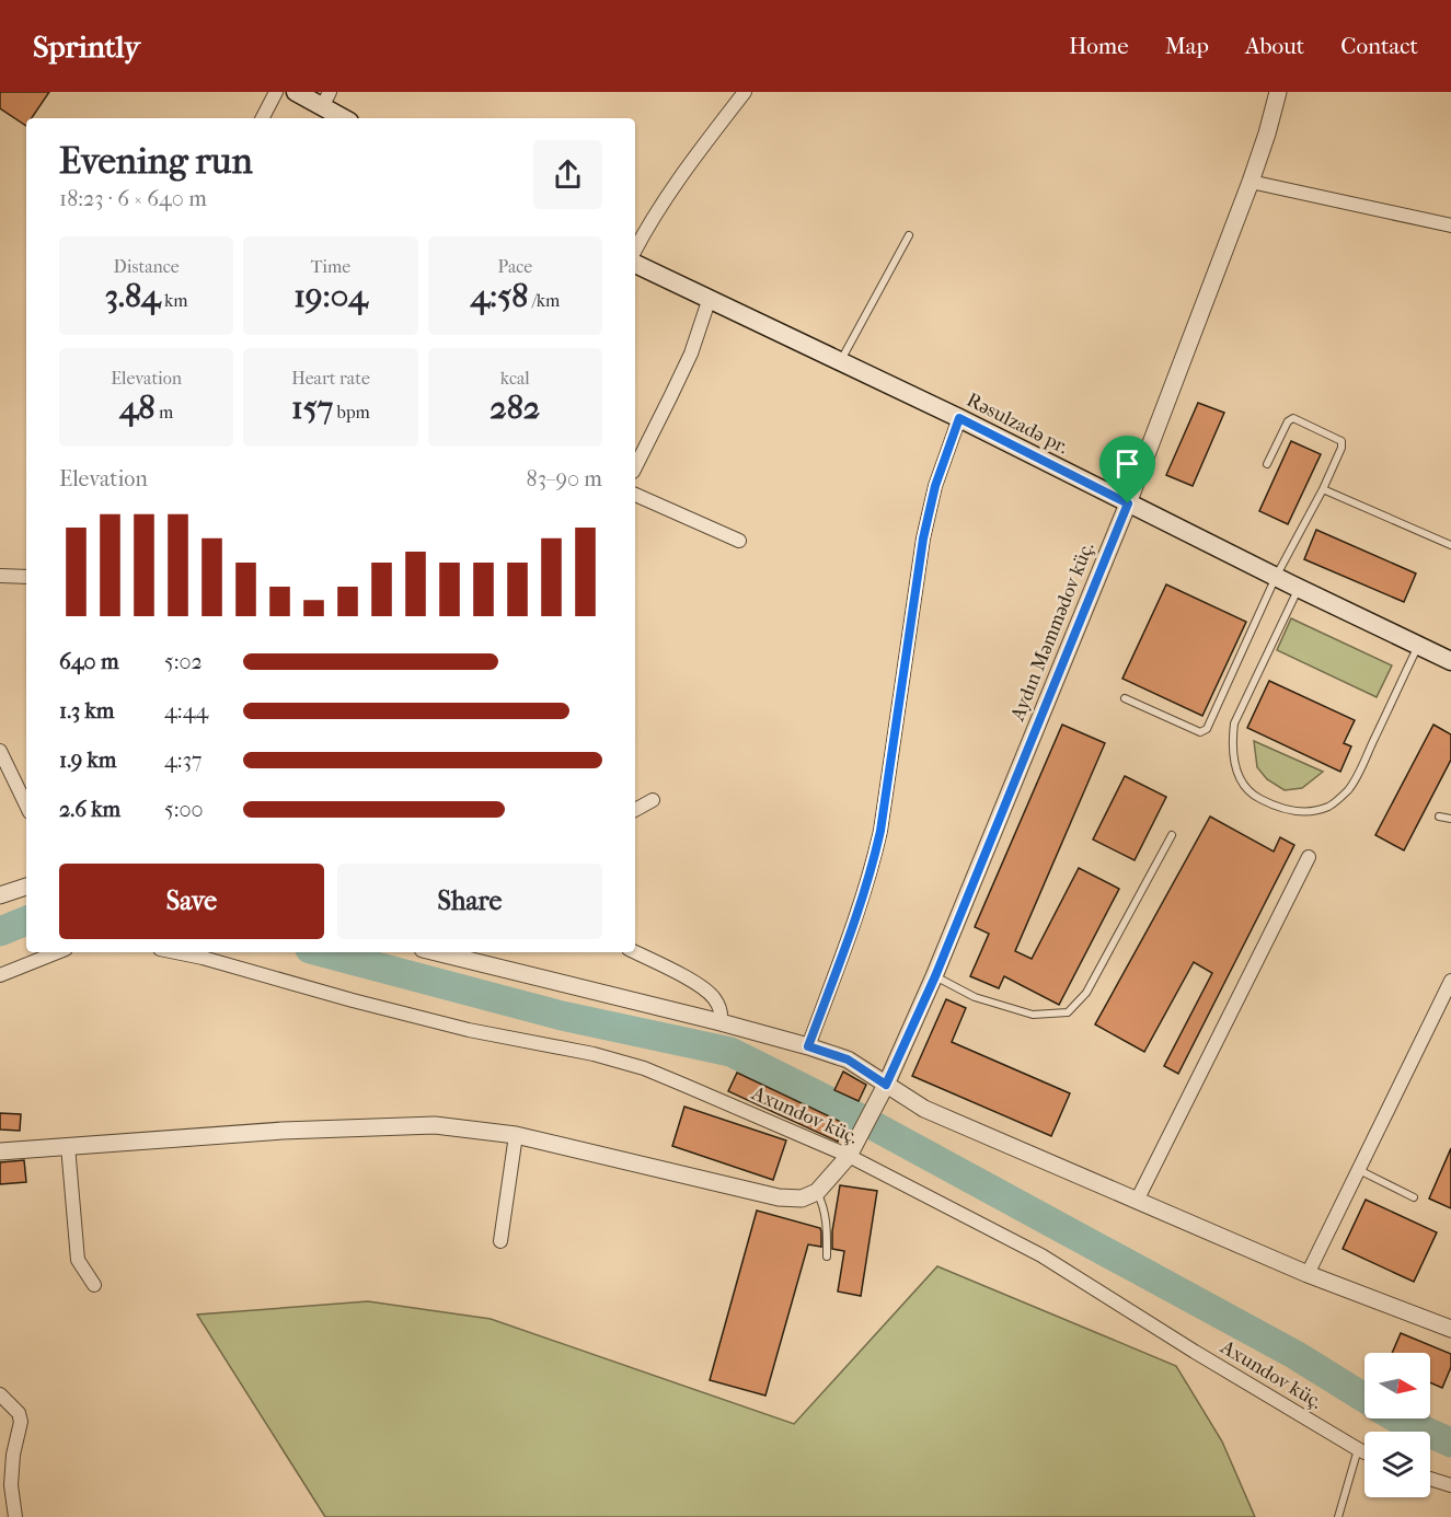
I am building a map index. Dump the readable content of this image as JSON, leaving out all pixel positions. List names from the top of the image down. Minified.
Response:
{"streets":{"main road":["Rəsulzadə pr."],"street":["Aydın Məmmədov küç.","Axundov küç."]},"crossings":[["Rəsulzadə pr.","Aydın Məmmədov küç."],["Aydın Məmmədov küç.","Axundov küç."]],"north":"right","page":{"header":"Sprintly","nav":["Home","Map","About","Contact"],"heading":["Evening run","18:23 · 6 × 640 m"],"stats":[["Distance","3.84 km"],["Time","19:04"],["Pace","4:58 /km"],["Elevation","48 m"],["Heart rate","157 bpm"],["kcal","282"]],"chart":["Elevation","83–90 m"],"list":[{"name":"640 m","note":"5:02"},{"name":"1.3 km","note":"4:44"},{"name":"1.9 km","note":"4:37"},{"name":"2.6 km","note":"5:00"}],"buttons":["Save","Share"]}}
